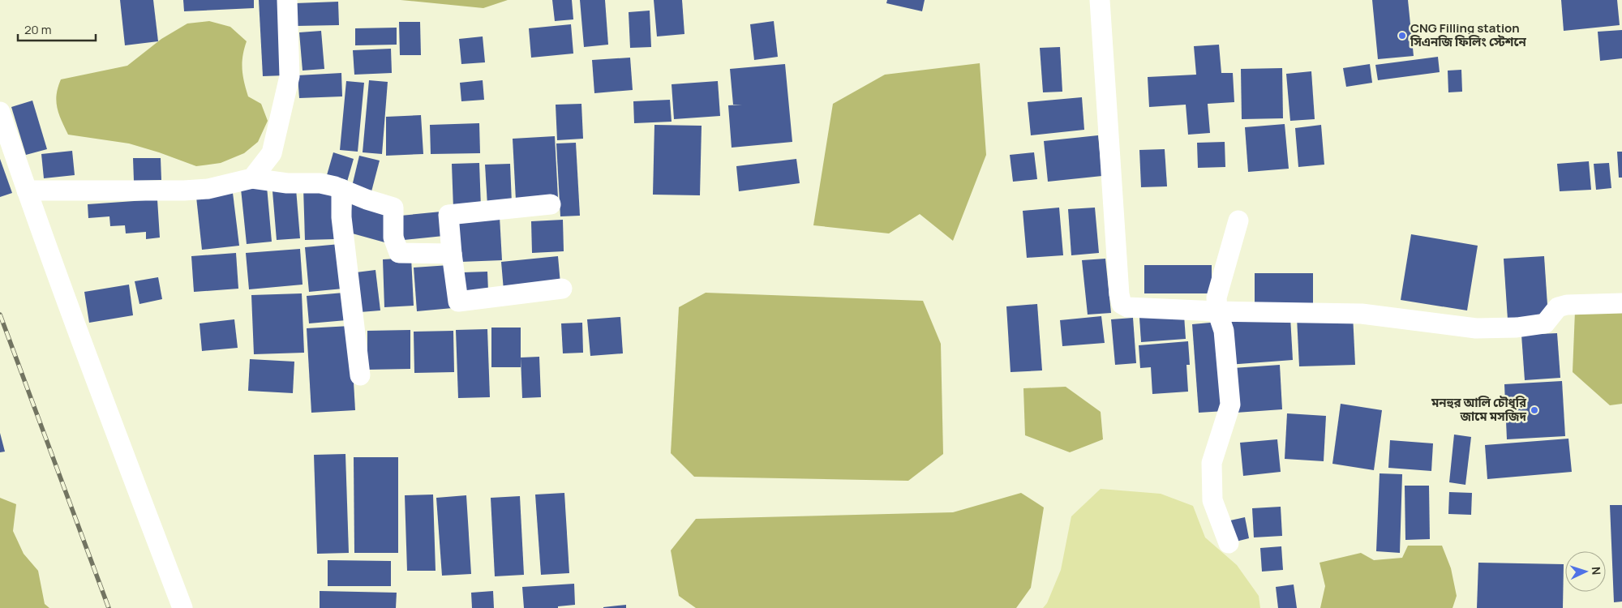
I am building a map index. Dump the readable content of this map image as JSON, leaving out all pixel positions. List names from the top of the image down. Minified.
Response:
{"places":["CNG Filling station সিএনজি ফিলিং স্টেশনে","মনহুর আলি চৌধুরি জামে মসজিদ"],"scale_bar":"20 m","north":"right"}
